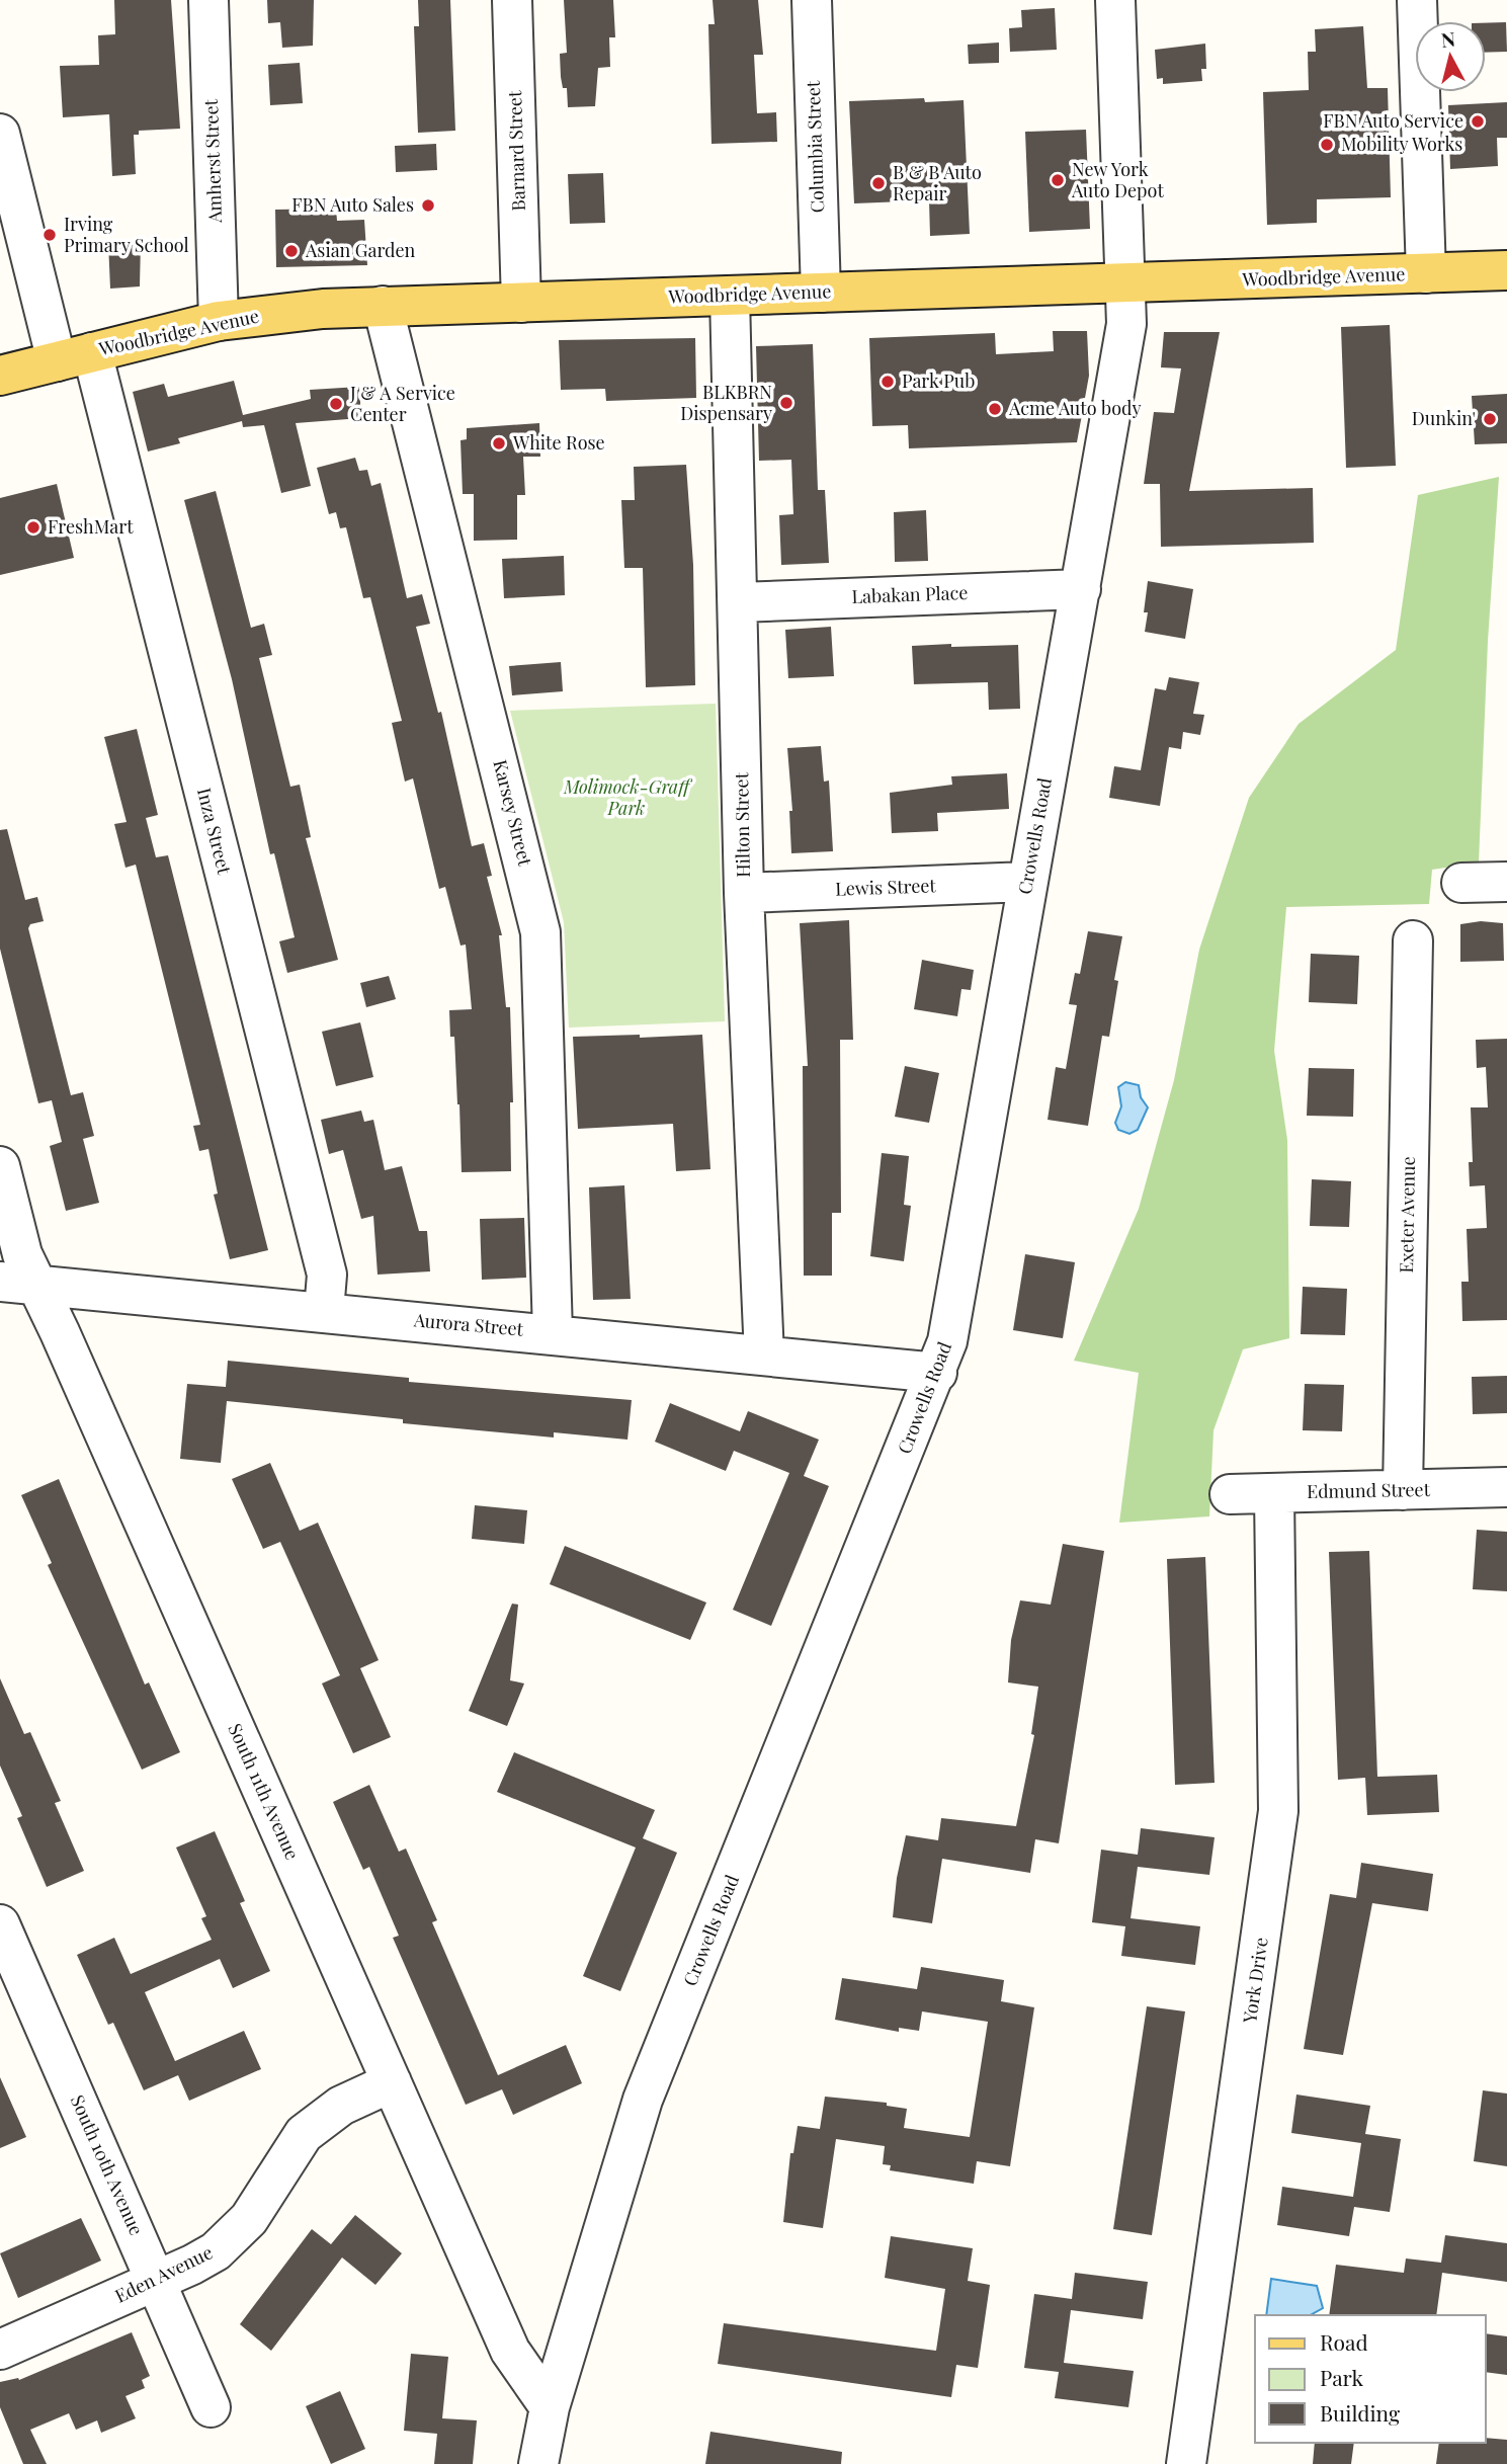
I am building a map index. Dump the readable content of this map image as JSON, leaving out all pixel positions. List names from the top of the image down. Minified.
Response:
{"streets":{"main road":["Woodbridge Avenue"],"street":["Columbia Street","Barnard Street","Amherst Street","Labakan Place","Karsey Street","Hilton Street","Inza Street","Crowells Road","Lewis Street","Exeter Avenue","Aurora Street","Edmund Street","South 11th Avenue","York Drive","South 10th Avenue","Eden Avenue"]},"crossings":[["Columbia Street","Woodbridge Avenue"],["Barnard Street","Woodbridge Avenue"],["Amherst Street","Woodbridge Avenue"],["Woodbridge Avenue","Karsey Street"],["Woodbridge Avenue","Hilton Street"],["Woodbridge Avenue","Inza Street"],["Woodbridge Avenue","Crowells Road"],["Labakan Place","Hilton Street"],["Labakan Place","Crowells Road"],["Karsey Street","Aurora Street"],["Hilton Street","Lewis Street"],["Hilton Street","Aurora Street"],["Inza Street","Aurora Street"],["Crowells Road","Lewis Street"],["Crowells Road","Aurora Street"],["Crowells Road","South 11th Avenue"],["Exeter Avenue","Edmund Street"],["Aurora Street","South 11th Avenue"],["Edmund Street","York Drive"],["South 11th Avenue","Eden Avenue"],["South 10th Avenue","Eden Avenue"]],"parks":["Molimock-Graff Park"],"places":["FBN Auto Service","Mobility Works","New York Auto Depot","B & B Auto Repair","FBN Auto Sales","Irving Primary School","Asian Garden","Park Pub","BLKBRN Dispensary","J & A Service Center","Acme Auto body","Dunkin'","White Rose","FreshMart"],"legend":["Road","Park","Building"],"north":"top"}
